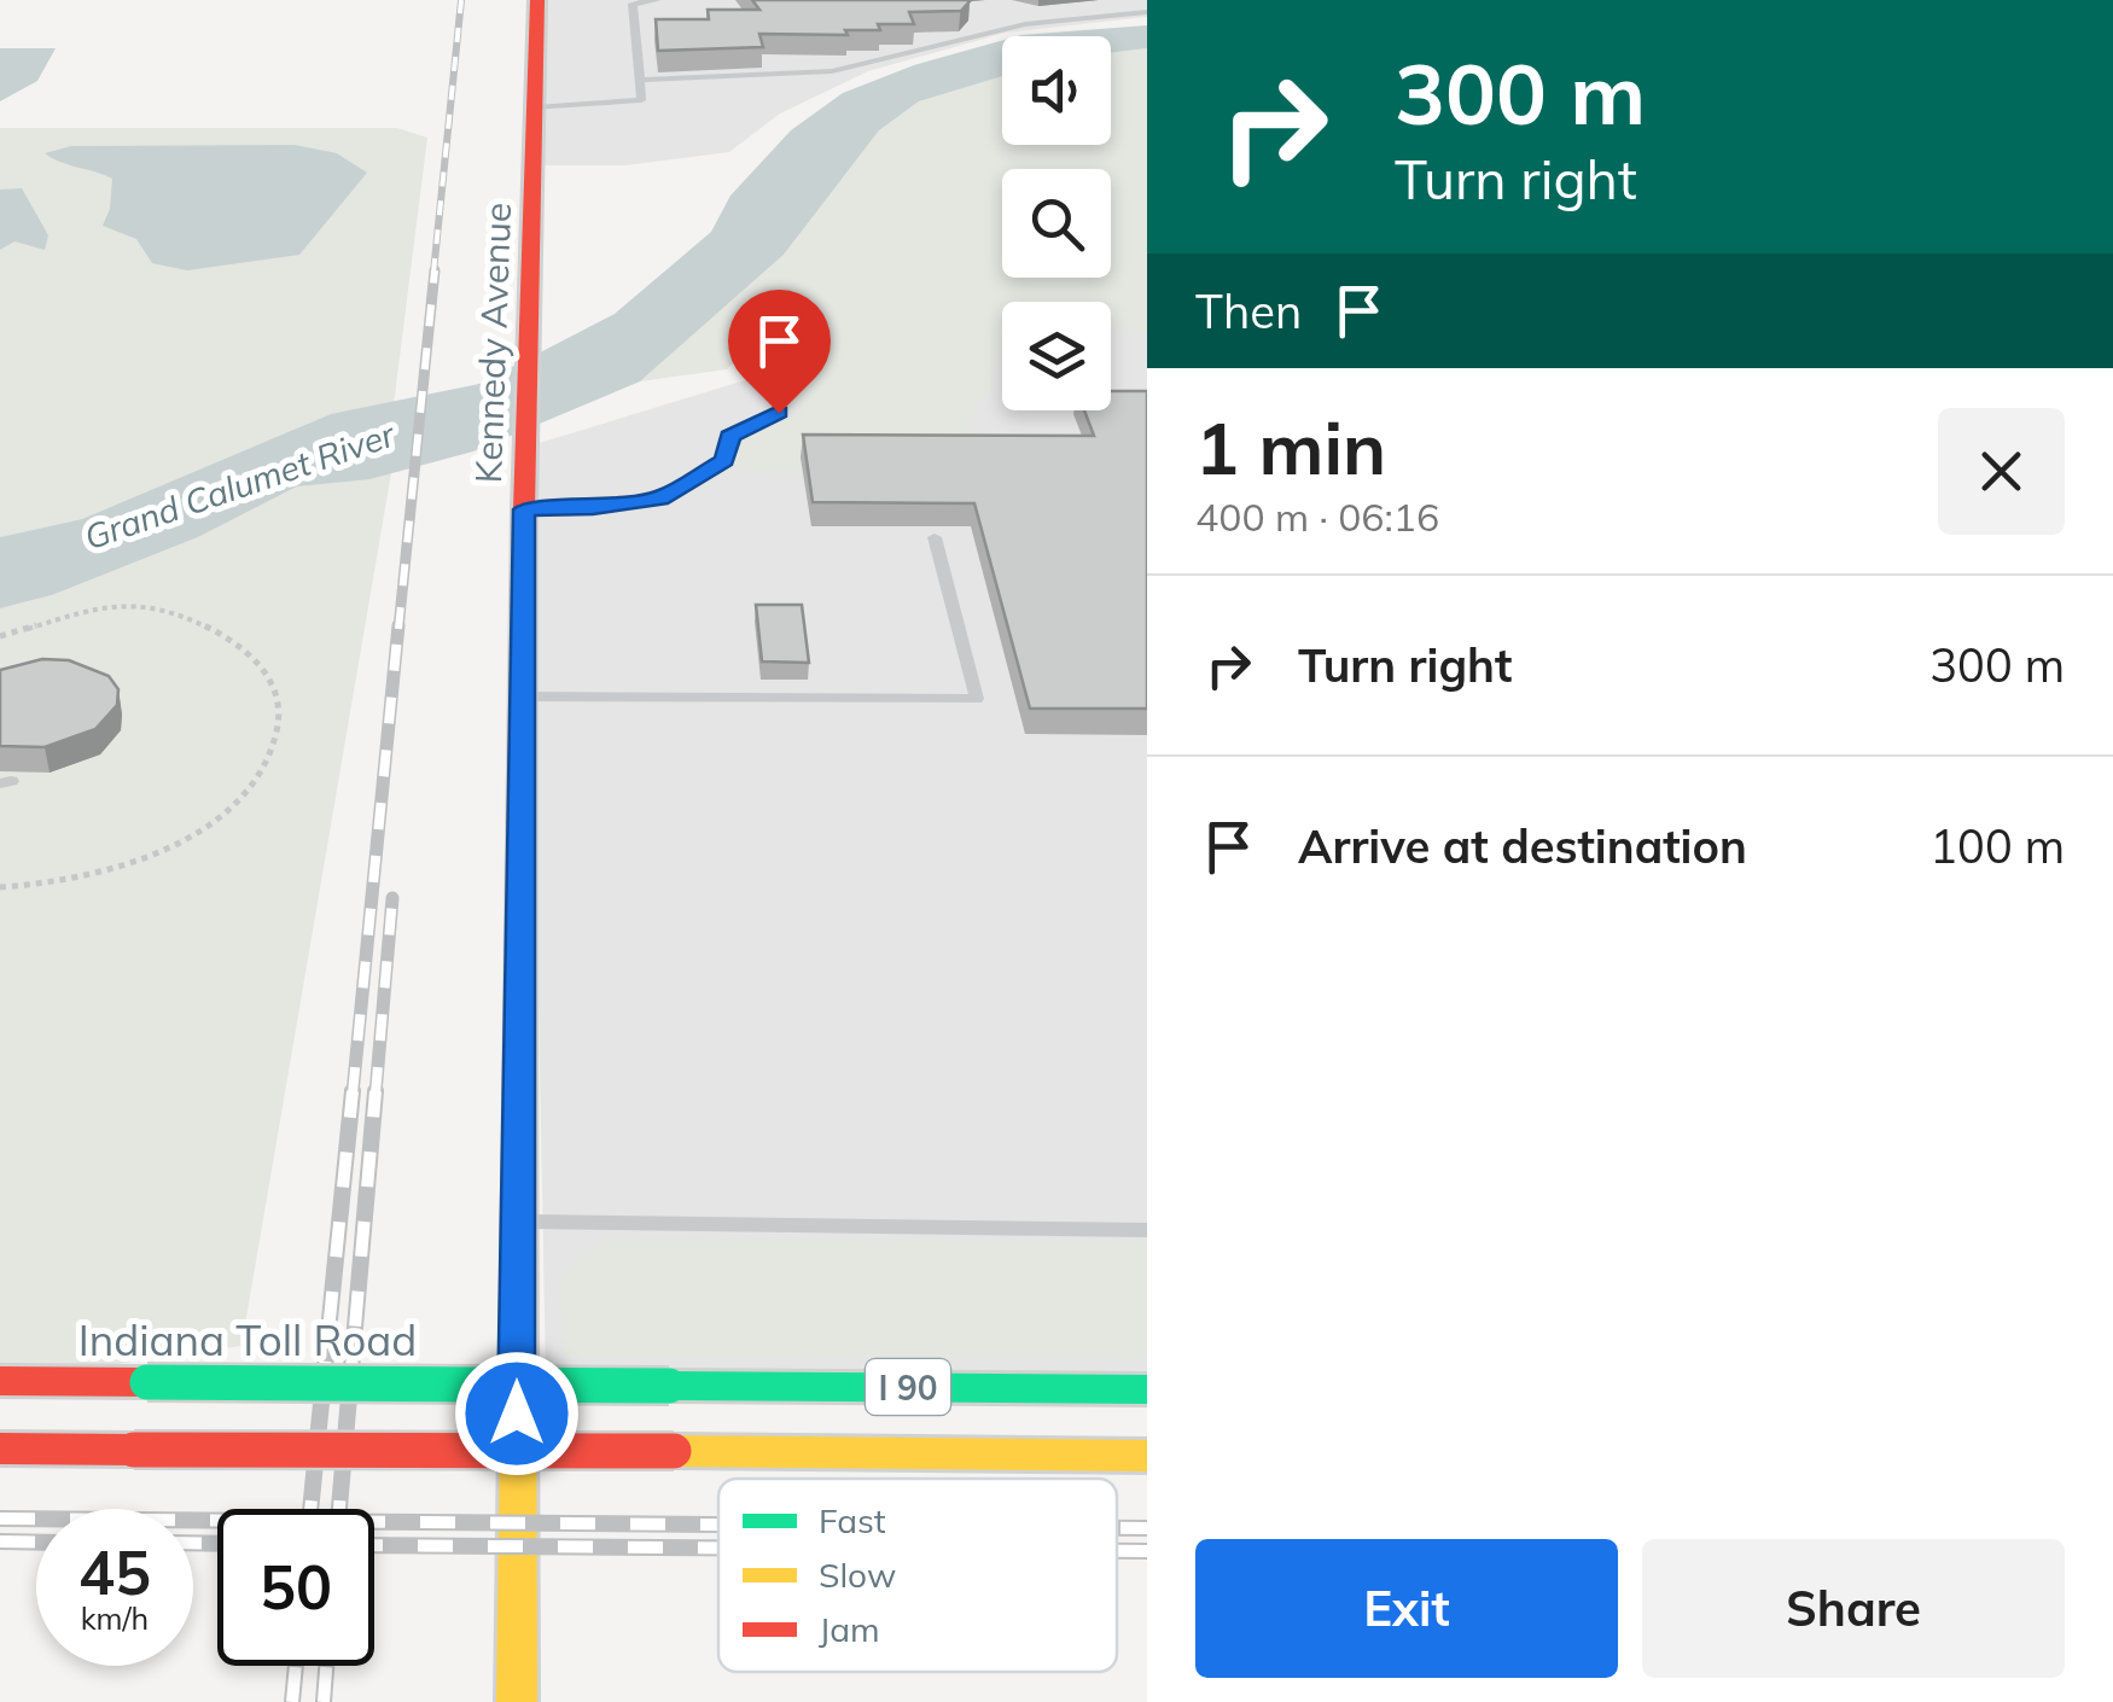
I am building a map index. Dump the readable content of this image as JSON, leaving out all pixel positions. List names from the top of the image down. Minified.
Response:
{"streets":{"main road":["Kennedy Avenue","Indiana Toll Road","I 90"]},"water":["Grand Calumet River"],"legend":["Fast","Slow","Jam"],"page":{"turn":["300 m","Turn right"],"then":"Then","heading":["1 min","400 m · 06:16"],"list":[{"name":"Turn right","value":"300 m"},{"name":"Arrive at destination","value":"100 m"}],"speed":"45 km/h","limit":"50","buttons":["Exit","Share"]}}
